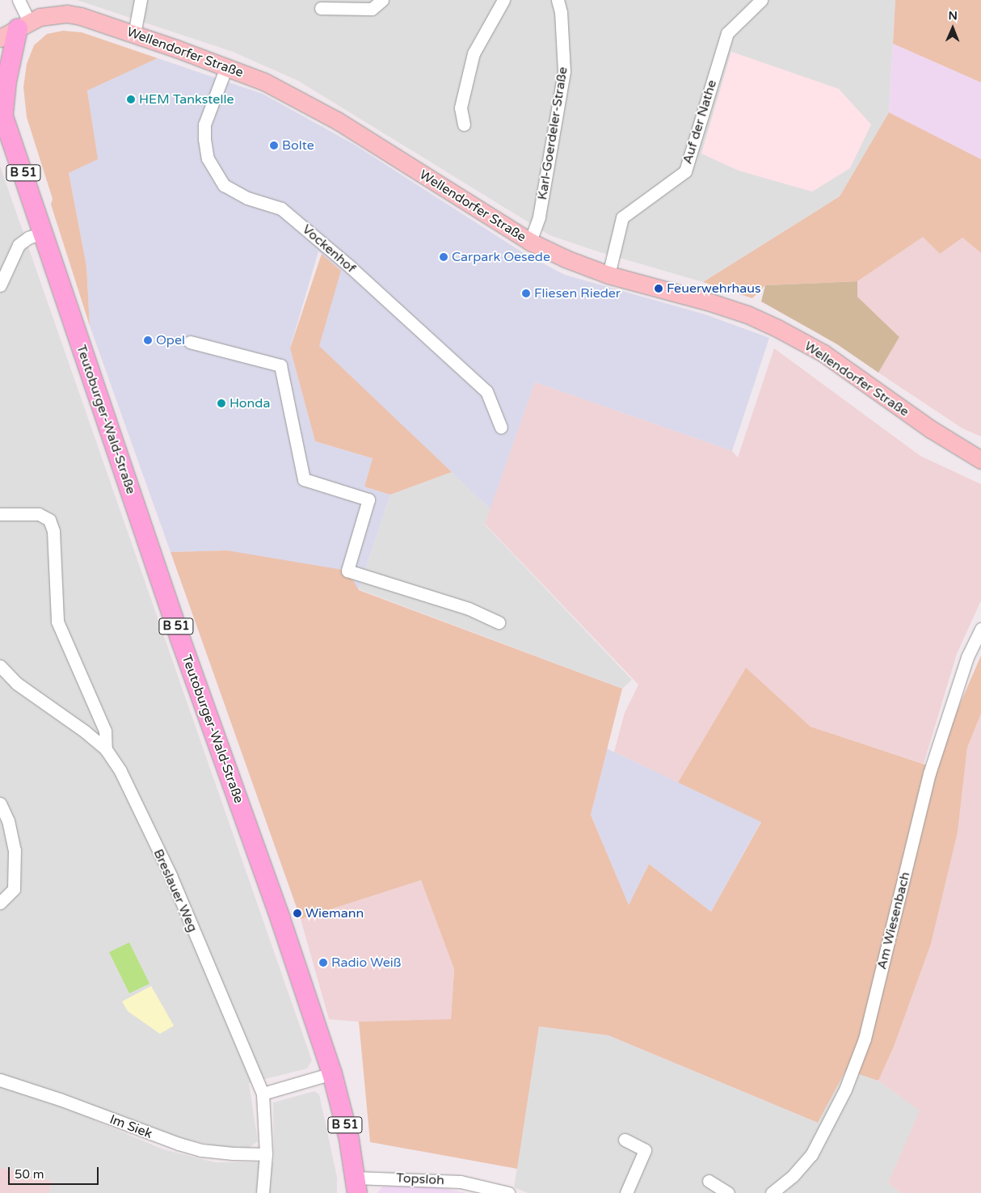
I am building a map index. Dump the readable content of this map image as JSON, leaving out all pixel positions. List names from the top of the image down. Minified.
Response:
{"streets":{"main road":["B 51","Teutoburger-Wald-Straße"],"street":["Wellendorfer Straße","Auf der Nathe","Karl-Goerdeler-Straße","Vockenhof","Breslauer Weg","Am Wiesenbach","Im Siek","Topsloh"]},"crossings":[["Wellendorfer Straße","Auf der Nathe"],["Wellendorfer Straße","Karl-Goerdeler-Straße"],["Wellendorfer Straße","Vockenhof"],["Teutoburger-Wald-Straße","Topsloh"]],"places":["HEM Tankstelle","Bolte","Carpark Oesede","Feuerwehrhaus","Fliesen Rieder","Opel","Honda","Wiemann","Radio Weiß"],"scale_bar":"50 m","north":"top"}
